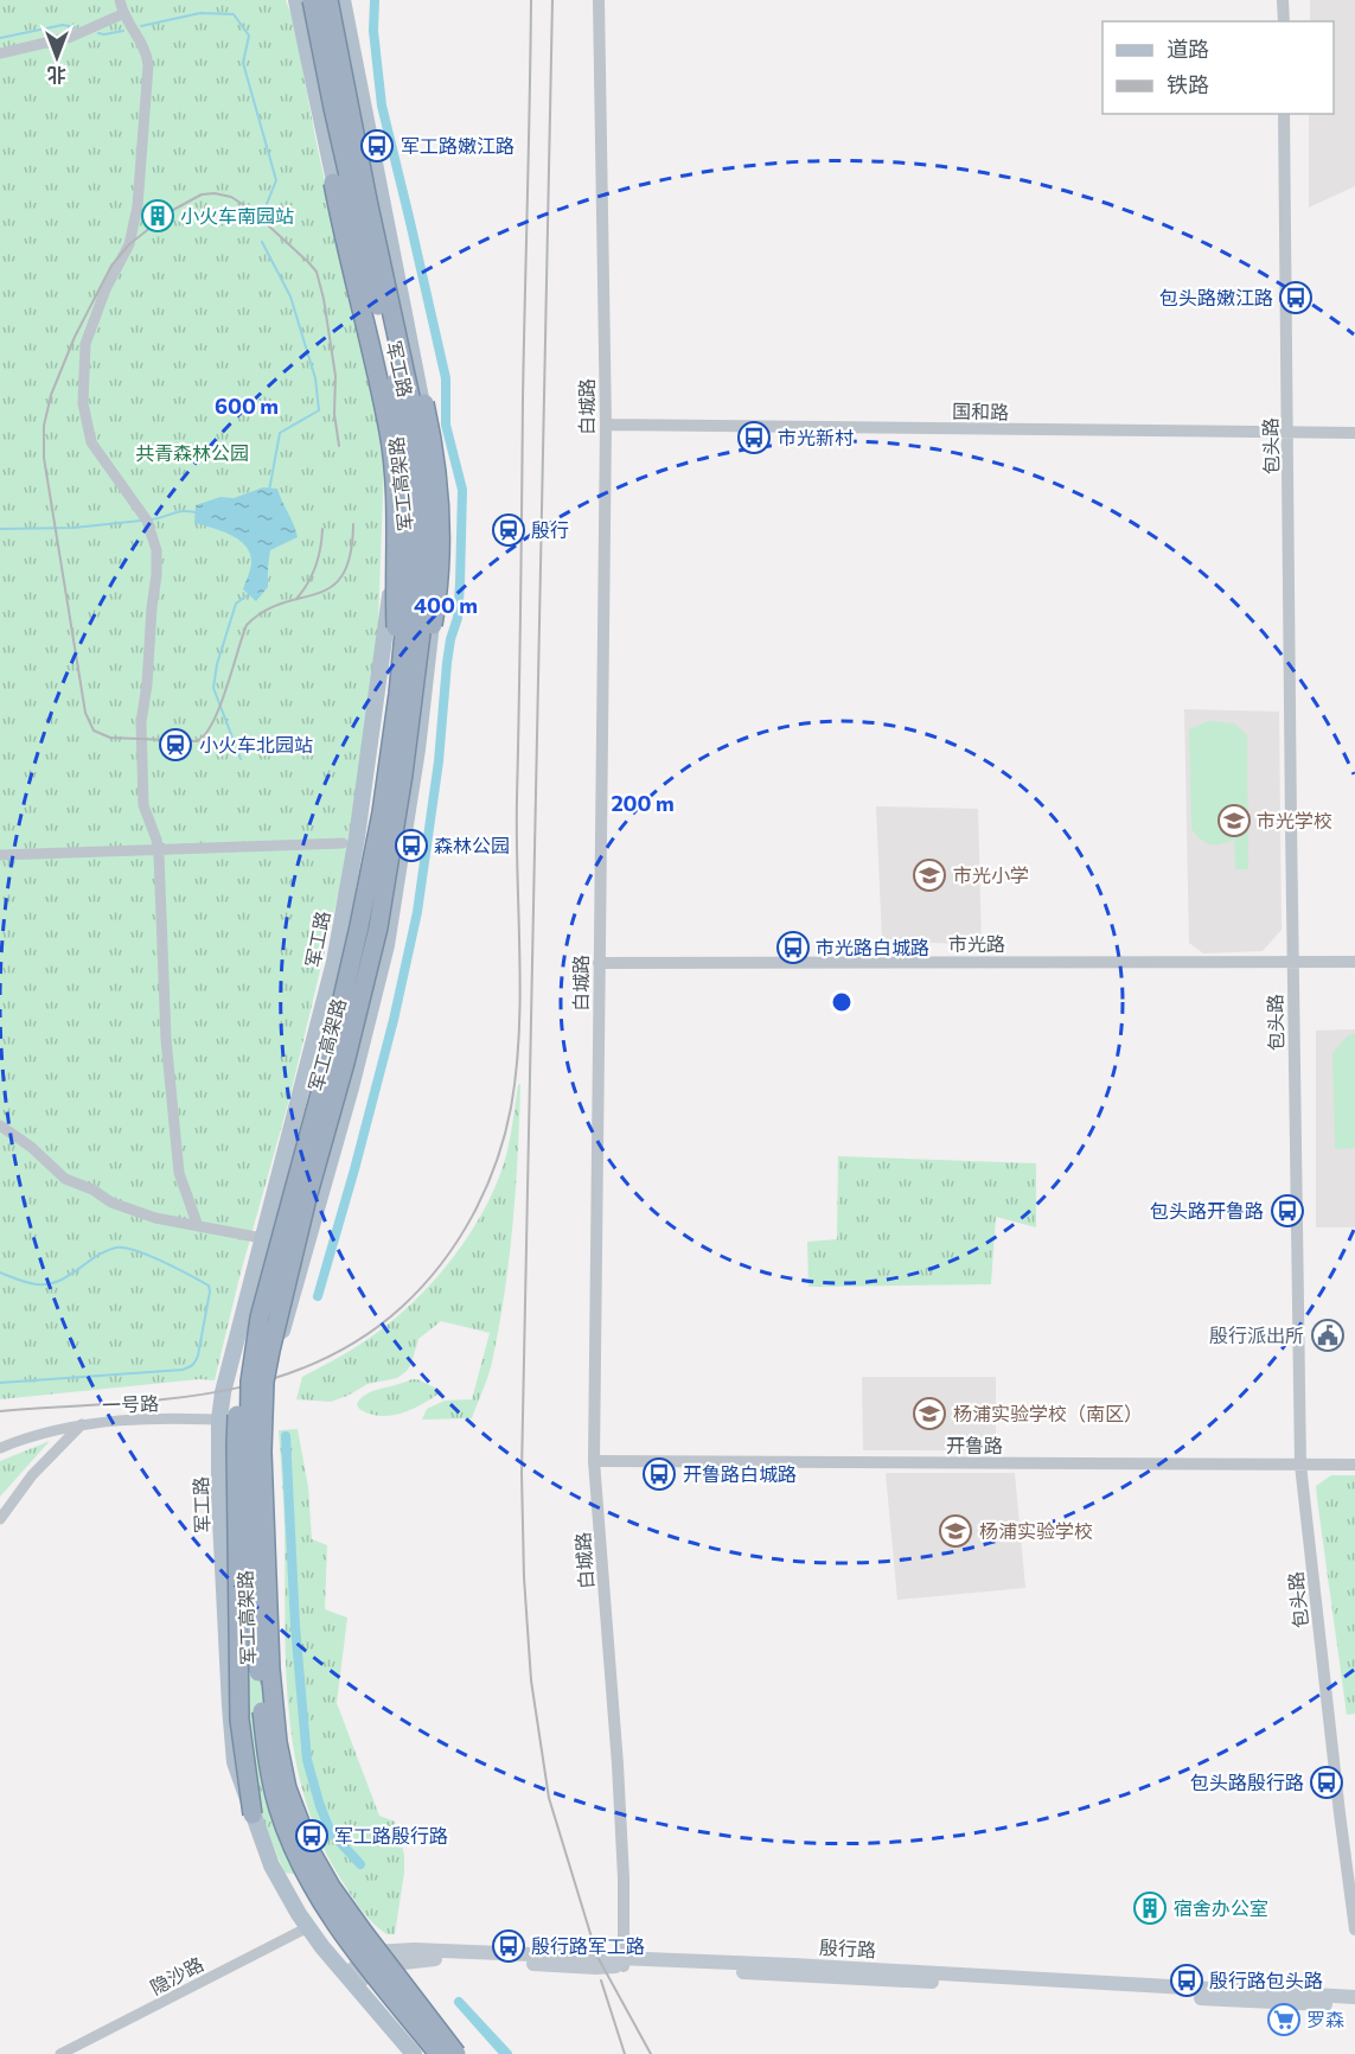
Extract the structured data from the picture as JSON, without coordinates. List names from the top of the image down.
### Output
{
  "streets": {
    "highway": ["军工高架路"],
    "main road": ["军工路", "殷行路"],
    "street": [
      "白城路",
      "国和路",
      "包头路",
      "市光路",
      "一号路",
      "开鲁路",
      "隐沙路"
    ]
  },
  "crossings": [
    ["军工路", "一号路"],
    ["军工路", "殷行路"],
    ["军工路", "隐沙路"],
    ["白城路", "国和路"],
    ["白城路", "市光路"],
    ["白城路", "开鲁路"],
    ["白城路", "殷行路"],
    ["国和路", "包头路"],
    ["包头路", "市光路"],
    ["包头路", "开鲁路"]
  ],
  "parks": ["共青森林公园"],
  "places": {
    "bus stop": [
      "军工路嫩江路",
      "包头路嫩江路",
      "市光新村",
      "森林公园",
      "市光路白城路",
      "包头路开鲁路",
      "开鲁路白城路",
      "包头路殷行路",
      "军工路殷行路",
      "殷行路军工路",
      "殷行路包头路"
    ],
    "building": ["小火车南园站", "宿舍办公室"],
    "station": ["殷行", "小火车北园站"],
    "school or university": [
      "市光学校",
      "市光小学",
      "杨浦实验学校（南区）",
      "杨浦实验学校"
    ],
    "public building": ["殷行派出所"],
    "supermarket": ["罗森"]
  },
  "legend": ["道路", "铁路"],
  "north": "bottom",
  "rings": ["600 m", "400 m", "200 m"]
}
